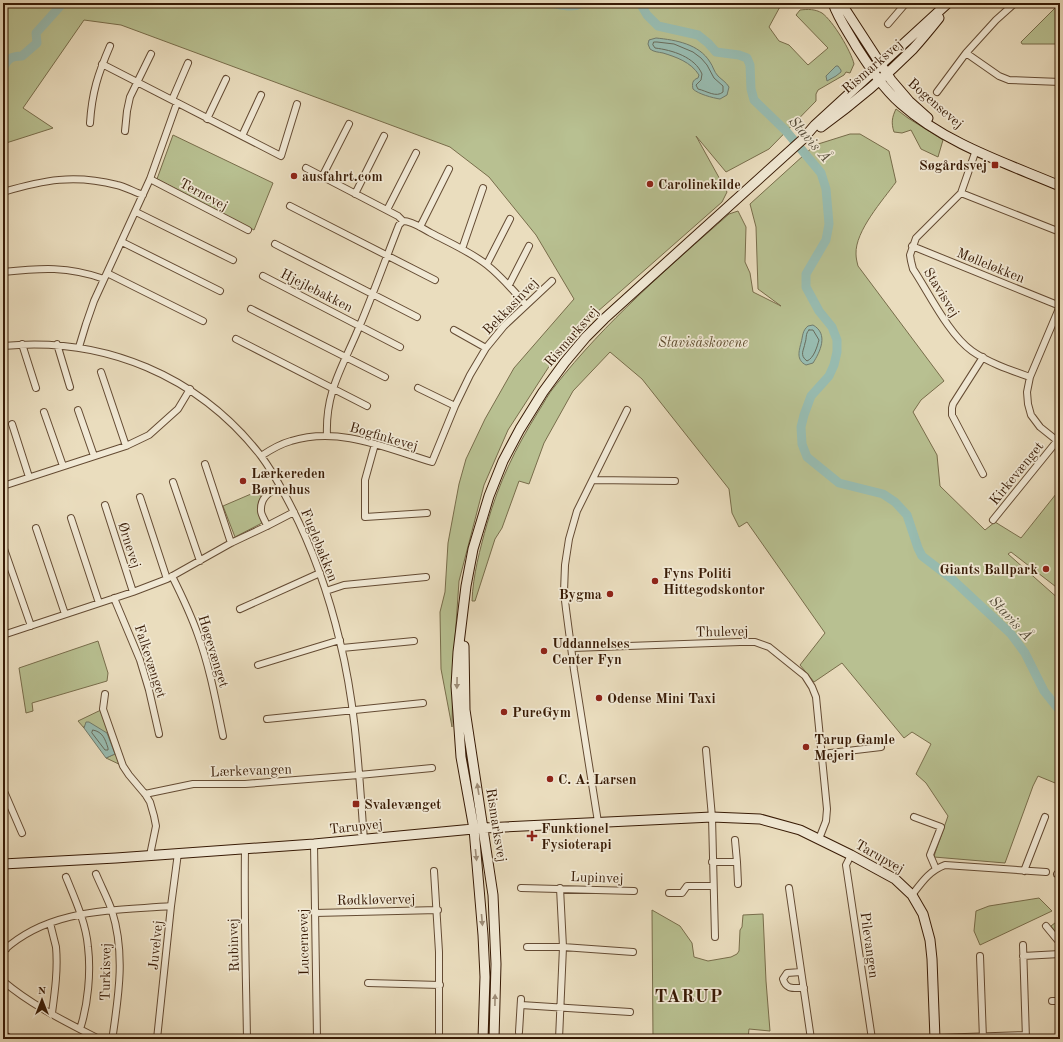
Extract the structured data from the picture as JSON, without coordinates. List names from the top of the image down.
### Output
{
  "streets": {
    "main road": ["Rismarksvej", "Bogensevej", "Tarupvej"],
    "street": [
      "Ternevej",
      "Mølleløkken",
      "Hjejlebakken",
      "Stavisvej",
      "Bekkasinvej",
      "Bogfinkevej",
      "Kirkevænget",
      "Ørnevej",
      "Fuglebakken",
      "Thulevej",
      "Høgevænget",
      "Falkevænget",
      "Lærkevangen",
      "Lupinvej",
      "Rødkløvervej",
      "Lucernevej",
      "Juvelvej",
      "Rubinvej",
      "Pilevangen",
      "Turkisvej"
    ]
  },
  "crossings": [
    ["Rismarksvej", "Bogensevej"],
    ["Rismarksvej", "Tarupvej"],
    ["Mølleløkken", "Stavisvej"],
    ["Hjejlebakken", "Bogfinkevej"],
    ["Bekkasinvej", "Bogfinkevej"],
    ["Bogfinkevej", "Fuglebakken"],
    ["Ørnevej", "Høgevænget"],
    ["Fuglebakken", "Lærkevangen"],
    ["Fuglebakken", "Tarupvej"],
    ["Thulevej", "Tarupvej"],
    ["Tarupvej", "Lucernevej"],
    ["Tarupvej", "Juvelvej"],
    ["Tarupvej", "Rubinvej"],
    ["Tarupvej", "Pilevangen"],
    ["Rødkløvervej", "Lucernevej"]
  ],
  "districts": ["TARUP"],
  "water": ["Stavis Å"],
  "parks": ["Stavisåskovene"],
  "places": {
    "transit": ["Søgårdsvej", "Svalevænget"],
    "other": [
      "ausfahrt.com",
      "Carolinekilde",
      "Lærkereden Børnehus",
      "Giants Ballpark",
      "Fyns Politi Hittegodskontor",
      "Bygma",
      "Uddannelses Center Fyn",
      "Odense Mini Taxi",
      "PureGym",
      "Tarup Gamle Mejeri",
      "C. A. Larsen"
    ],
    "health": ["Funktionel Fysioterapi"]
  },
  "north": "top"
}
